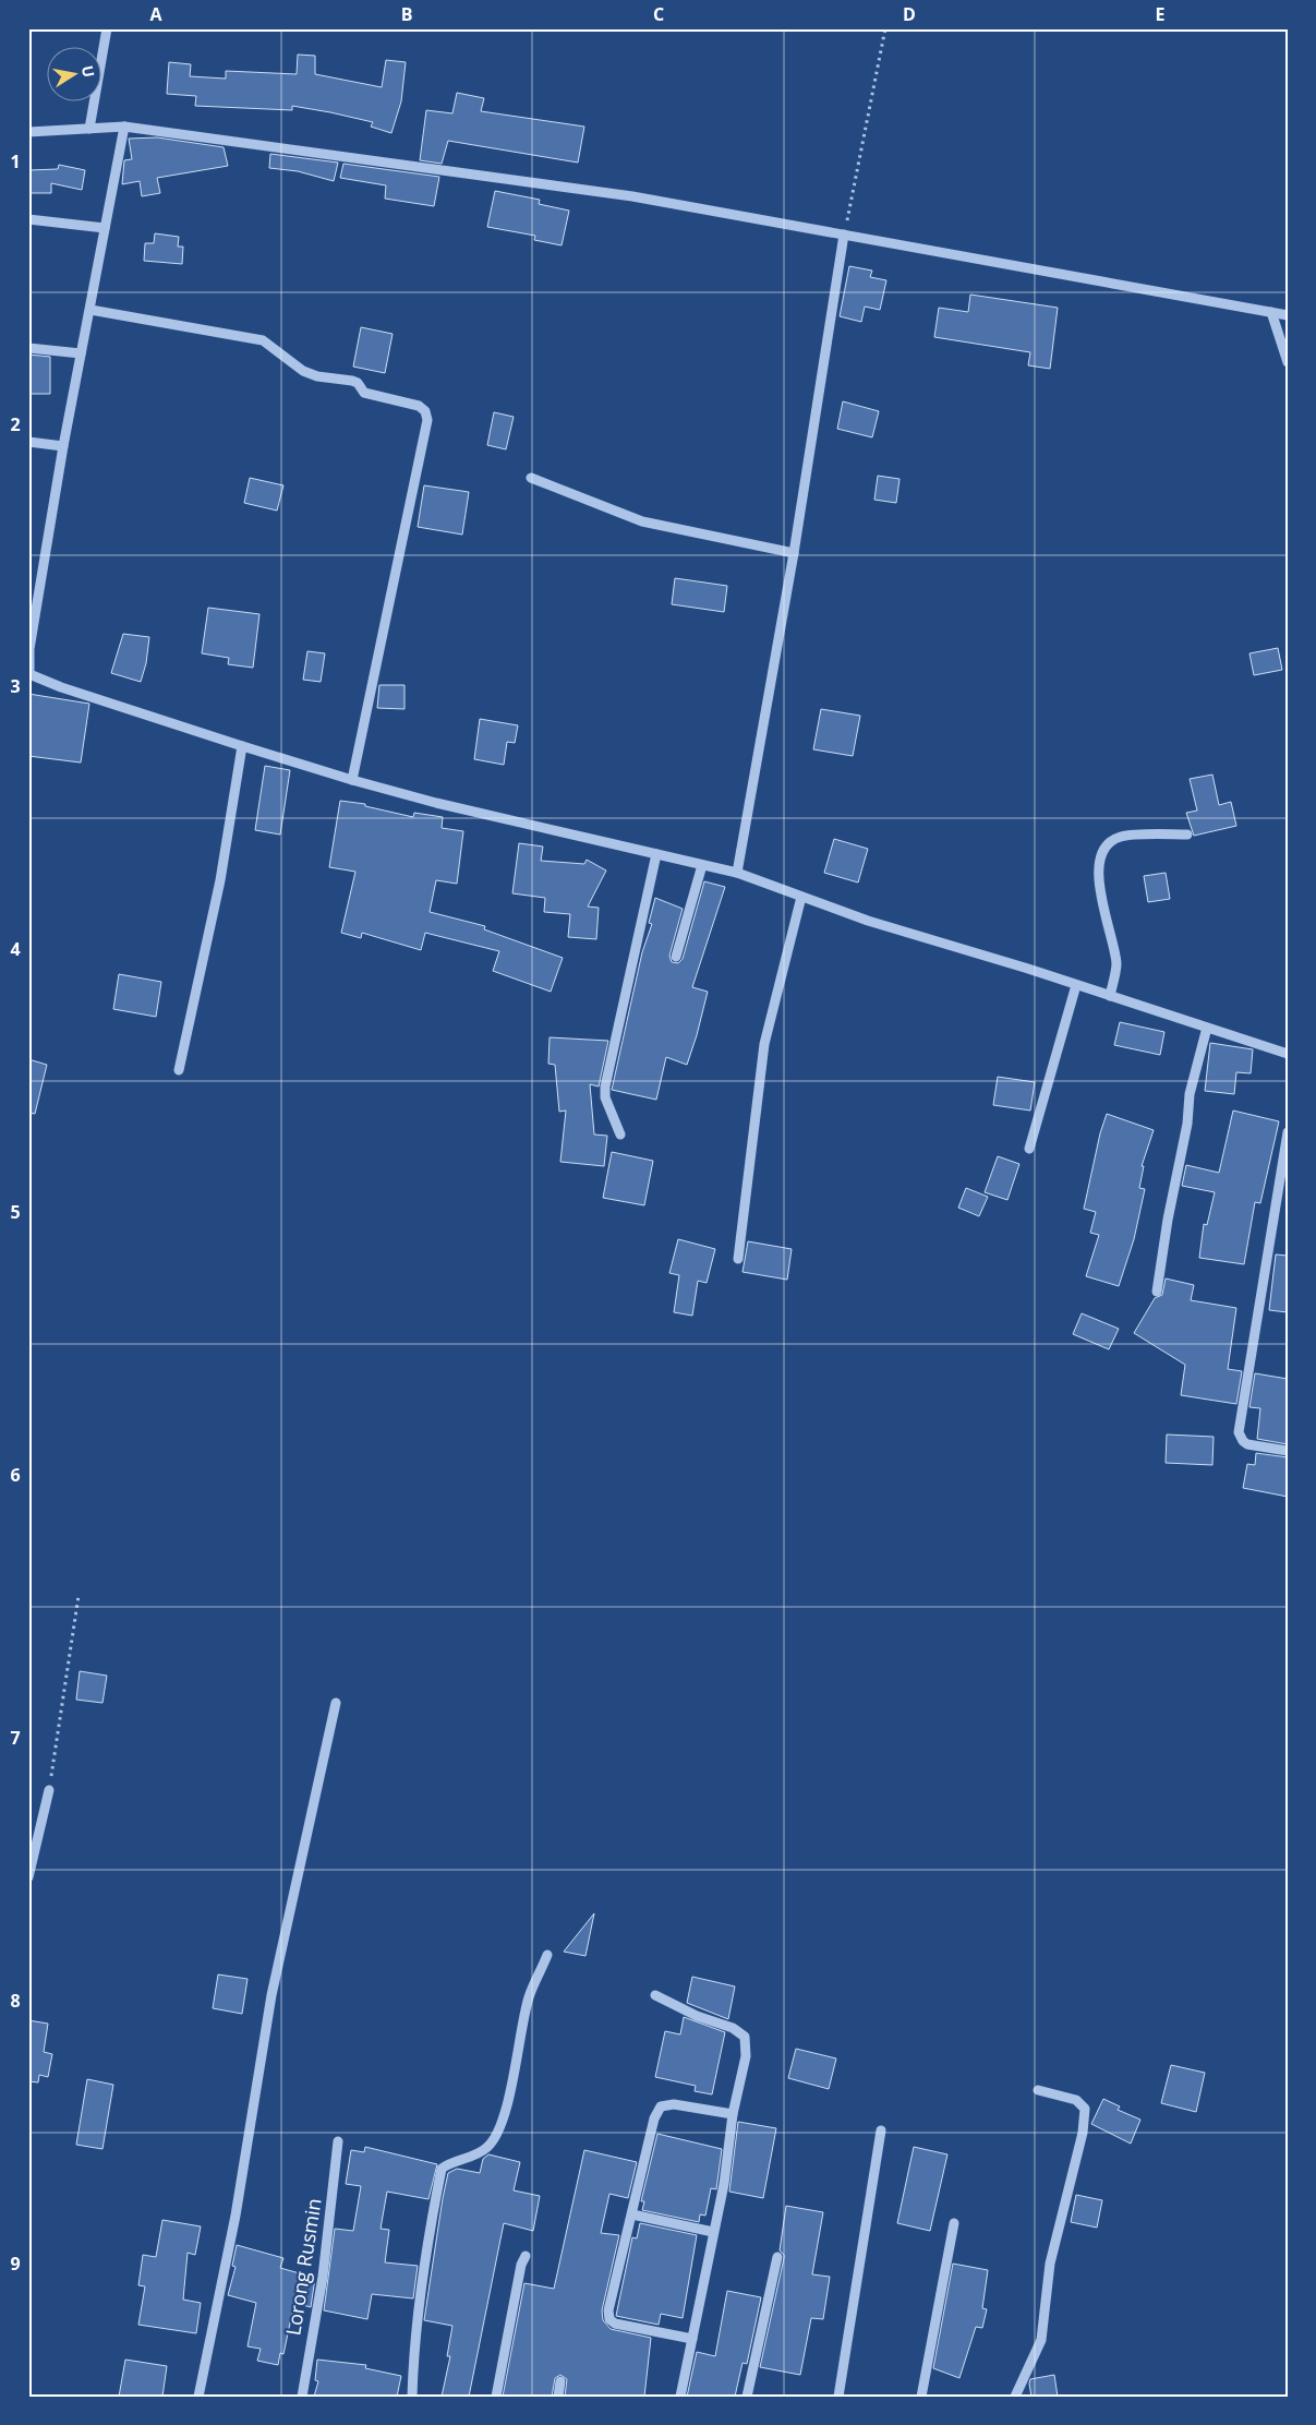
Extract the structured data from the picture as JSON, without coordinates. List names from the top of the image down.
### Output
{
  "streets": {
    "street": ["Lorong Rusmin"]
  },
  "north": "right",
  "grid": {
    "columns": [
      "A",
      "B",
      "C",
      "D",
      "E"
    ],
    "rows": [
      "1",
      "2",
      "3",
      "4",
      "5",
      "6",
      "7",
      "8",
      "9"
    ]
  }
}
